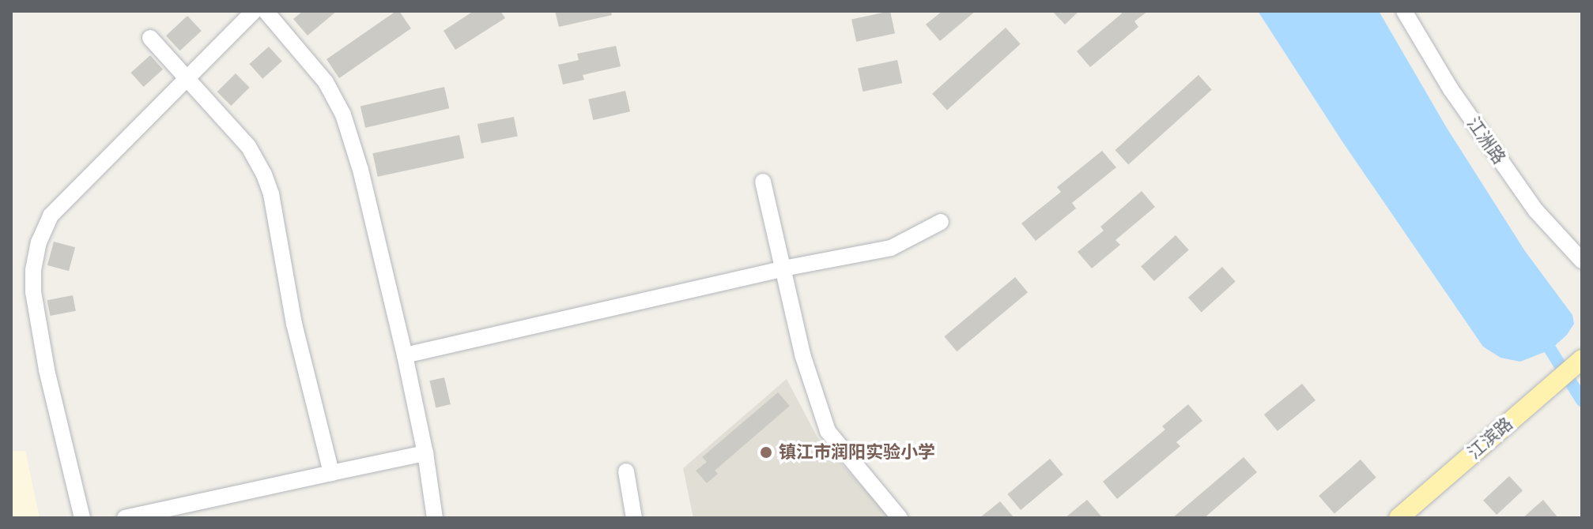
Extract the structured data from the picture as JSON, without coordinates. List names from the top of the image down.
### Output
{
  "streets": {
    "main road": ["江滨路"],
    "street": ["江洲路"]
  },
  "places": ["镇江市润阳实验小学"]
}
